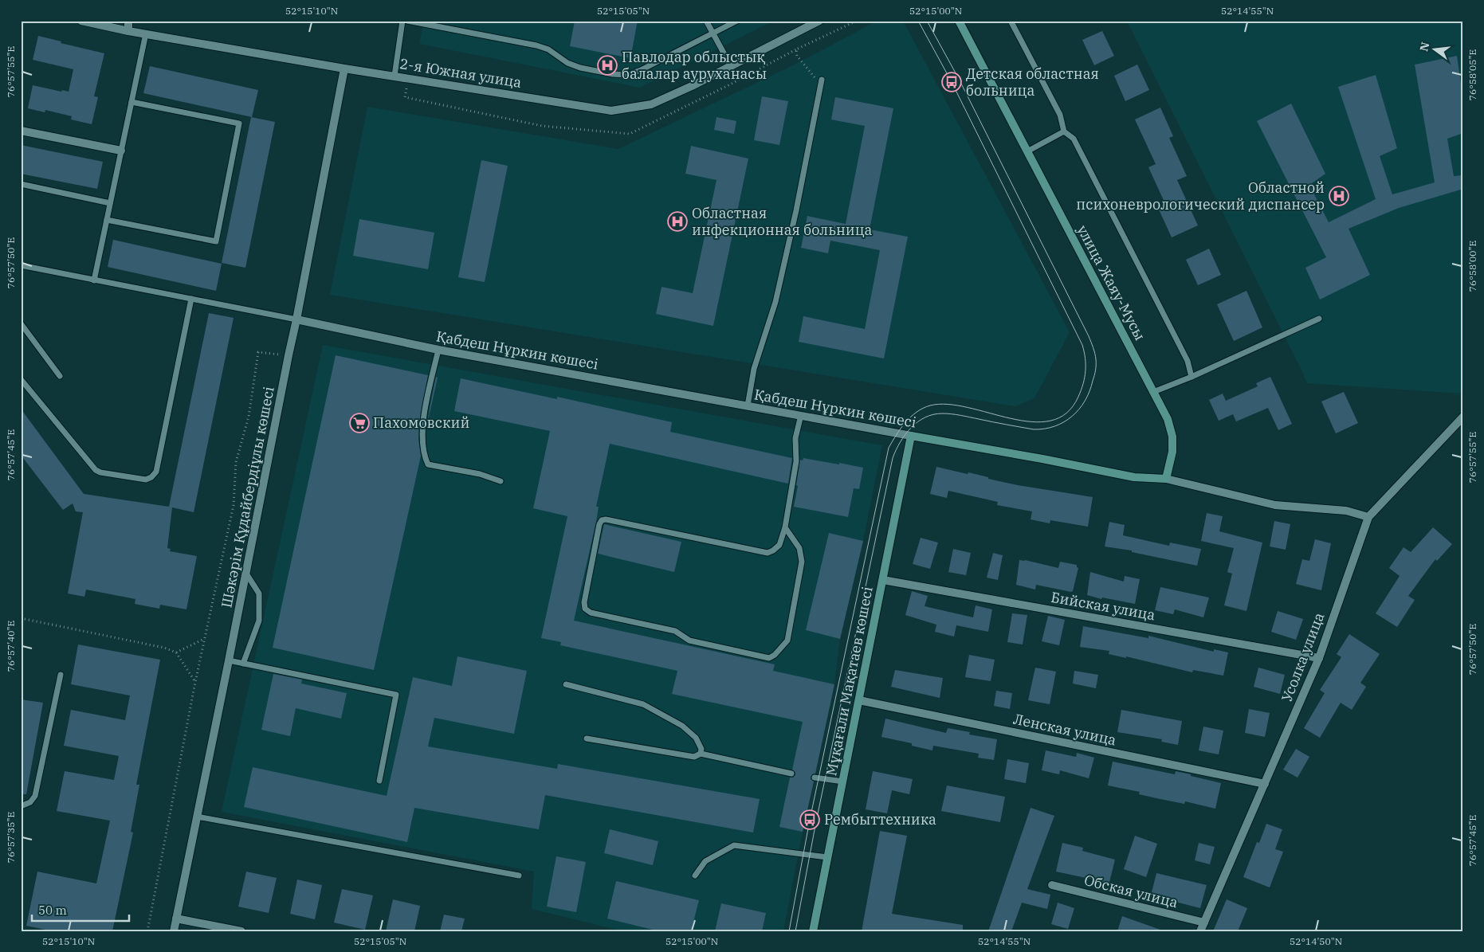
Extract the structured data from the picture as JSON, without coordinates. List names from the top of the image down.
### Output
{
  "streets": {
    "main road": ["улица Жаяу-Мусы", "Қабдеш Нұркин көшесі", "Мұқағали Мақатаев көшесі"],
    "street": [
      "2-я Южная улица",
      "Шәкәрім Құдайбердіұлы көшесі",
      "Бийская улица",
      "Усолка улица",
      "Ленская улица",
      "Обская улица"
    ]
  },
  "crossings": [
    ["2-я Южная улица", "Шәкәрім Құдайбердіұлы көшесі"],
    ["улица Жаяу-Мусы", "Қабдеш Нұркин көшесі"],
    ["Қабдеш Нұркин көшесі", "Шәкәрім Құдайбердіұлы көшесі"],
    ["Қабдеш Нұркин көшесі", "Усолка улица"],
    ["Қабдеш Нұркин көшесі", "Мұқағали Мақатаев көшесі"],
    ["Бийская улица", "Усолка улица"],
    ["Бийская улица", "Мұқағали Мақатаев көшесі"],
    ["Усолка улица", "Ленская улица"],
    ["Усолка улица", "Обская улица"],
    ["Мұқағали Мақатаев көшесі", "Ленская улица"]
  ],
  "places": {
    "hospital": ["Павлодар облыстық балалар ауруханасы", "Областной психоневрологический диспансер", "Областная инфекционная больница"],
    "bus stop": ["Детская областная больница", "Рембыттехника"],
    "supermarket": ["Пахомовский"]
  },
  "scale_bar": "50 m",
  "north": "left",
  "coordinates": [
    "52°15'10\"N",
    "52°15'05\"N",
    "52°15'00\"N",
    "52°14'55\"N",
    "76°57'55\"E",
    "76°58'05\"E",
    "76°57'50\"E",
    "76°58'00\"E",
    "76°57'45\"E",
    "76°57'40\"E",
    "76°57'35\"E",
    "52°14'50\"N"
  ]
}
